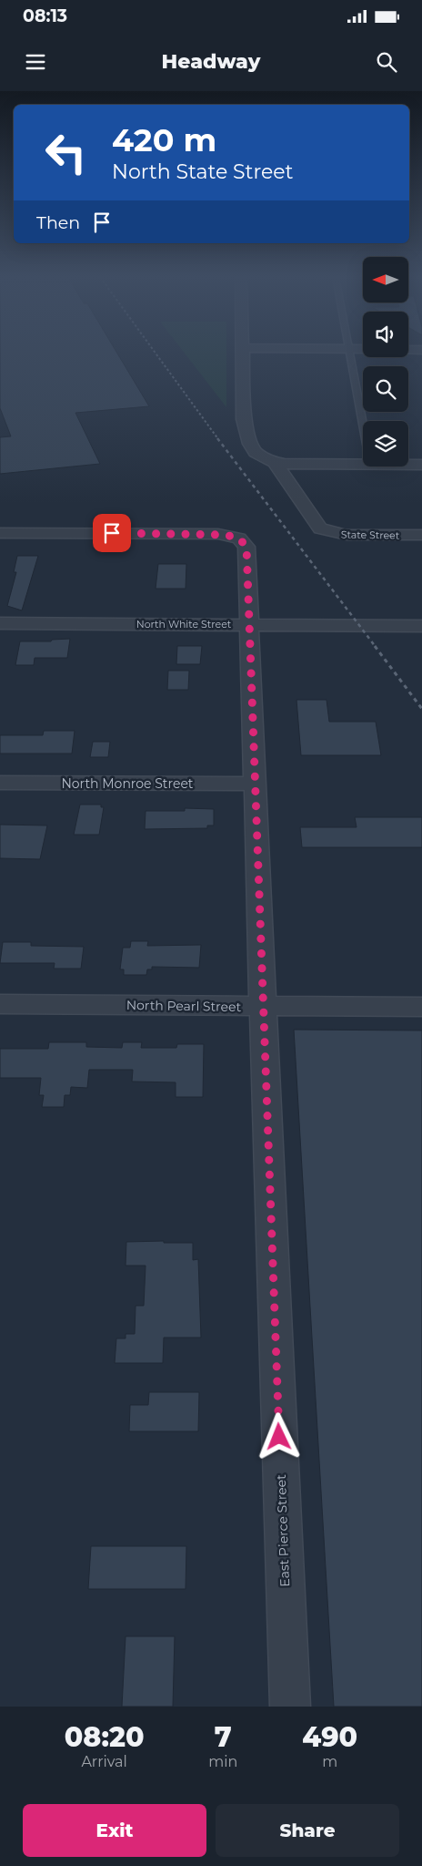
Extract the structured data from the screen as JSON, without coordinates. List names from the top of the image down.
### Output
{
  "streets": {
    "street": [
      "State Street",
      "North White Street",
      "North Monroe Street",
      "North Pearl Street",
      "East Pierce Street"
    ]
  },
  "crossings": [
    ["North White Street", "East Pierce Street"],
    ["North Monroe Street", "East Pierce Street"],
    ["North Pearl Street", "East Pierce Street"]
  ],
  "north": "left",
  "page": {
    "status": "08:13",
    "header": "Headway",
    "turn": ["420 m", "North State Street"],
    "then": "Then",
    "eta": [
      "08:20",
      "Arrival",
      "7",
      "min",
      "490",
      "m"
    ],
    "buttons": ["Exit", "Share"]
  }
}
